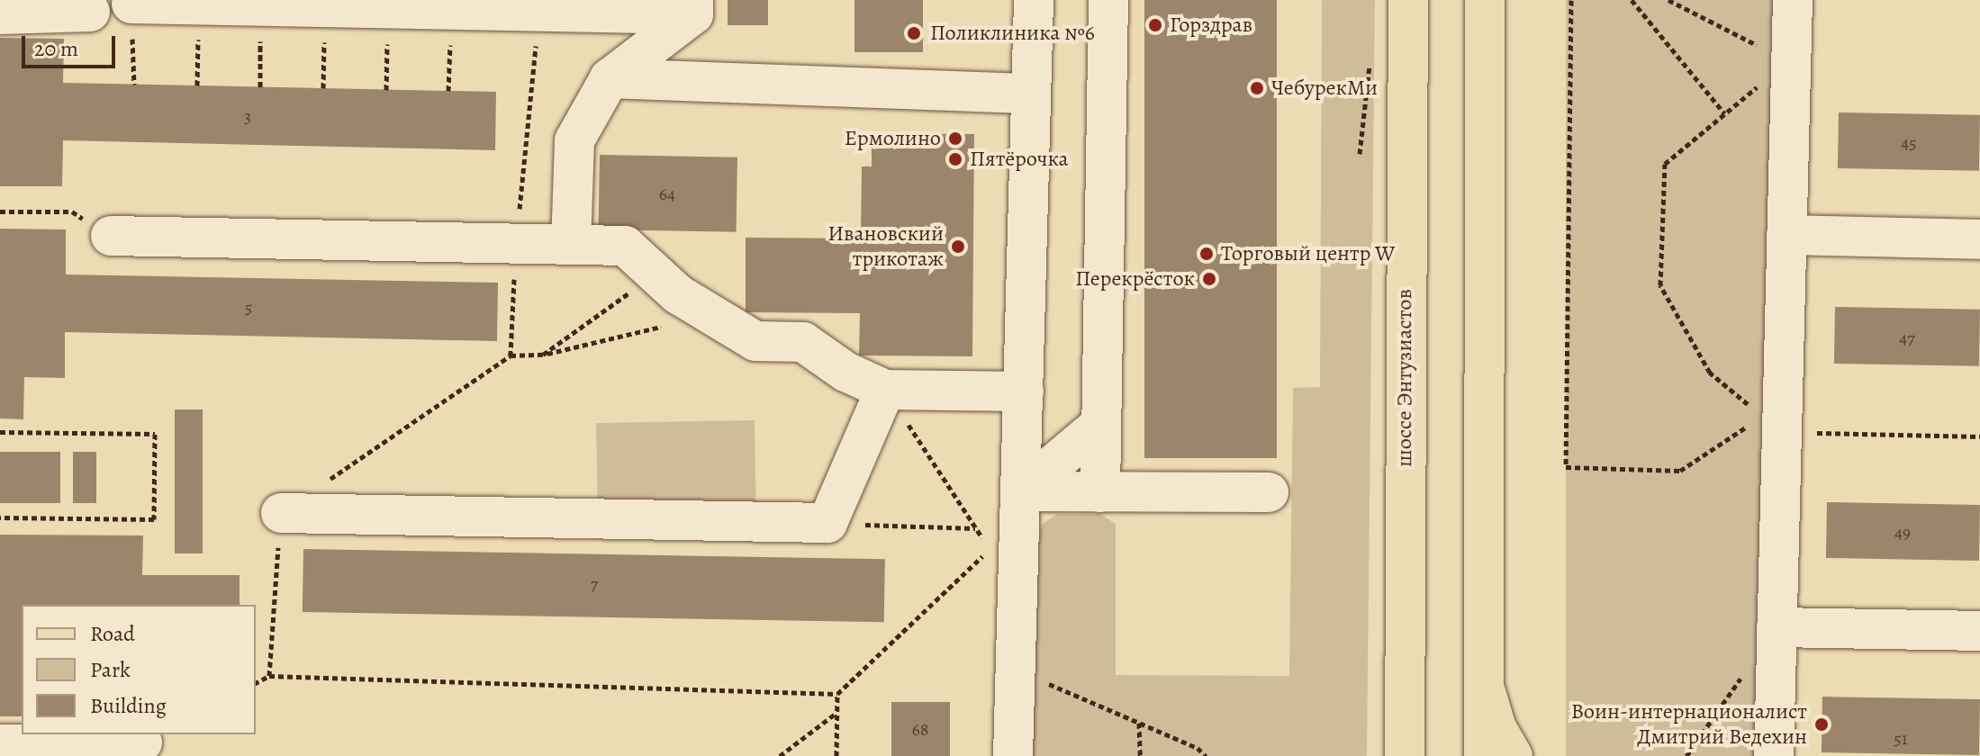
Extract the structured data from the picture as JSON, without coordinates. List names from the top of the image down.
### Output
{
  "streets": {
    "main road": ["шоссе Энтузиастов"]
  },
  "places": [
    "Горздрав",
    "Поликлиника №6",
    "ЧебурекМи",
    "Ермолино",
    "Пятёрочка",
    "Ивановский трикотаж",
    "Торговый центр W",
    "Перекрёсток",
    "Воин-интернационалист Дмитрий Ведехин"
  ],
  "house_numbers": [
    "3",
    "45",
    "64",
    "5",
    "47",
    "49",
    "7",
    "68",
    "51"
  ],
  "legend": ["Road", "Park", "Building"],
  "scale_bar": "20 m"
}
